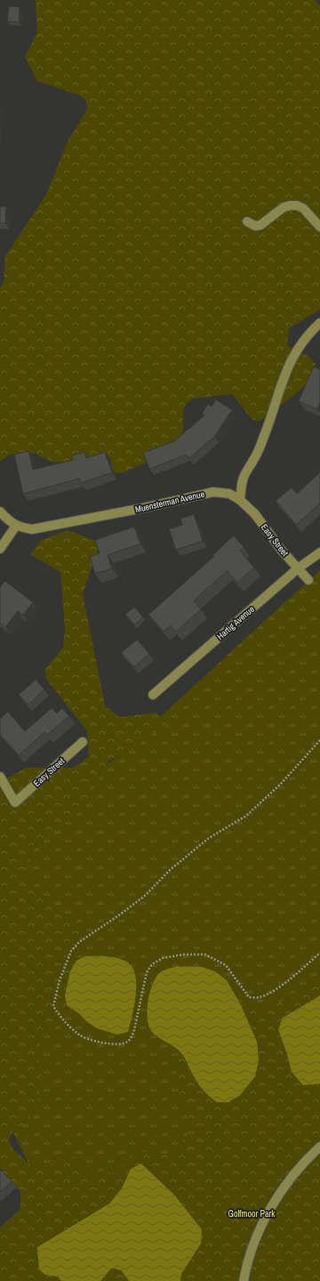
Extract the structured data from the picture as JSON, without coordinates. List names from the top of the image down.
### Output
{
  "streets": {
    "street": ["Muensterman Avenue", "Easy Street", "Hartig Avenue"]
  },
  "crossings": [
    ["Muensterman Avenue", "Easy Street"],
    ["Easy Street", "Hartig Avenue"]
  ],
  "parks": ["Golfmoor Park"]
}
